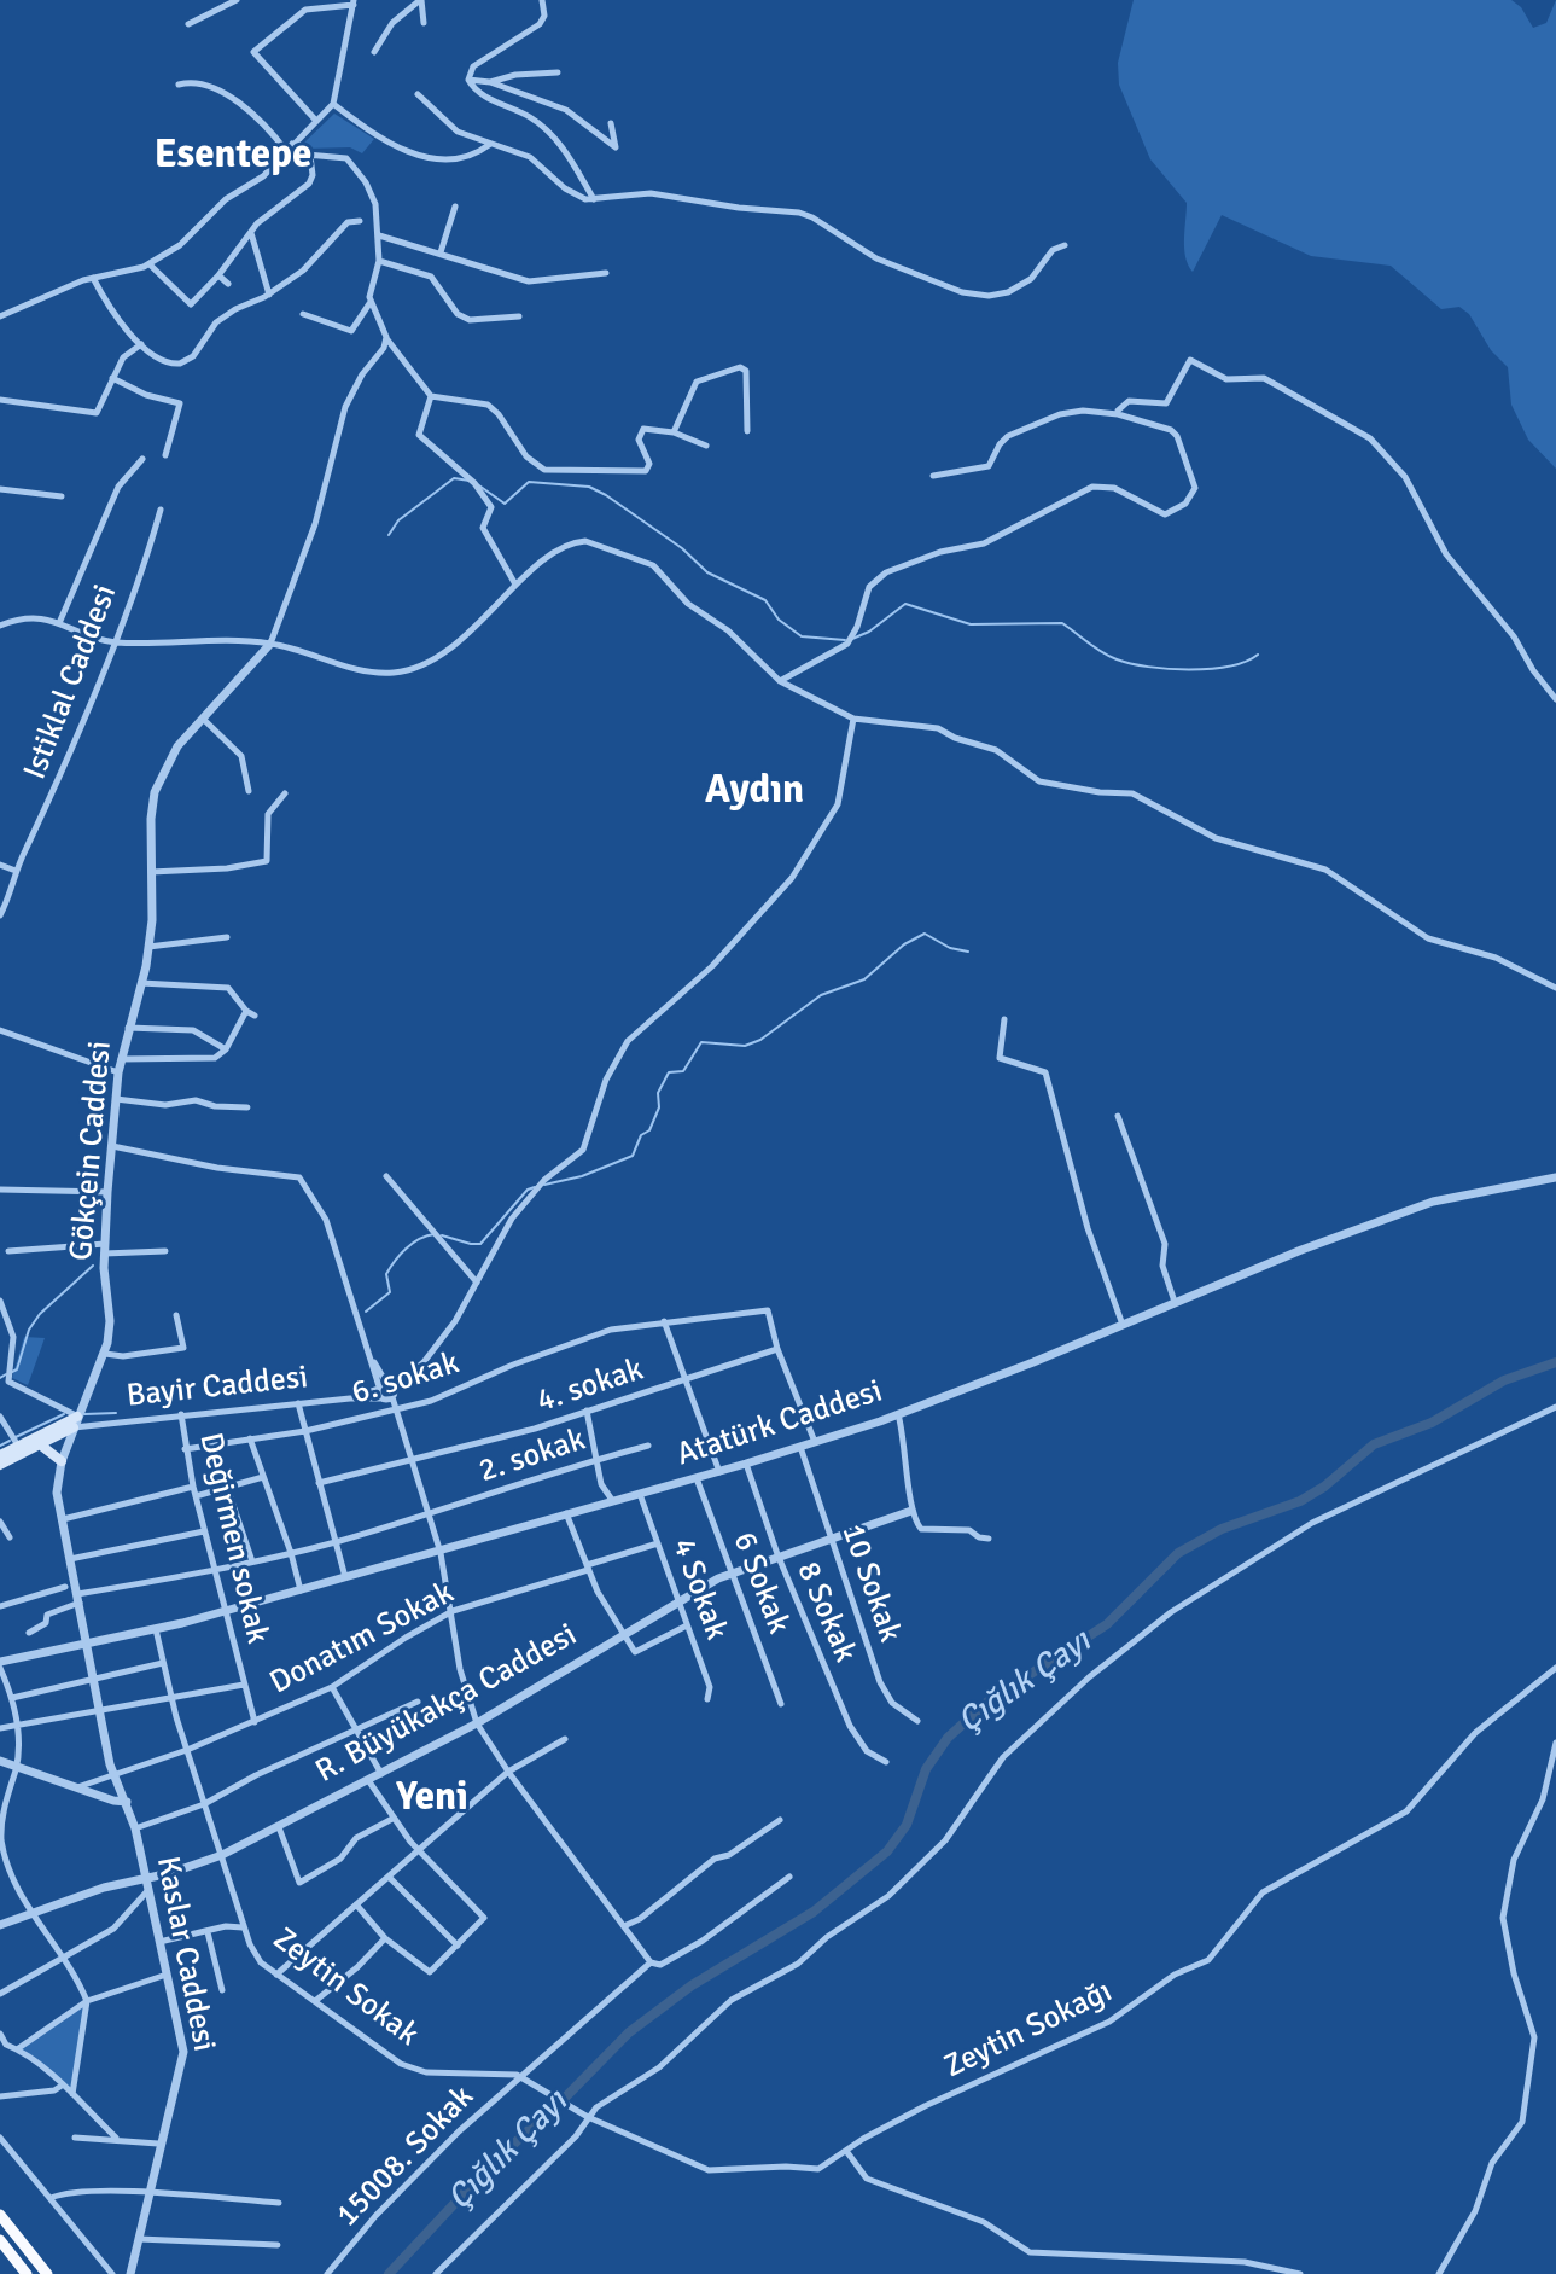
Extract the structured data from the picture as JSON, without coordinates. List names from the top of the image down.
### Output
{
  "streets": {
    "street": [
      "Istiklal Caddesi",
      "Gökçein Caddesi",
      "6. sokak",
      "4. sokak",
      "Bayir Caddesi",
      "Atatürk Caddesi",
      "2. sokak",
      "Değirmen sokak",
      "6 Sokak",
      "10 Sokak",
      "4 Sokak",
      "8 Sokak",
      "Donatım Sokak",
      "R. Büyükakça Caddesi",
      "Kaslar Caddesi",
      "Zeytin Sokak",
      "Zeytin Sokağı",
      "15008. Sokak"
    ]
  },
  "crossings": [
    ["Gökçein Caddesi", "Bayir Caddesi"],
    ["Gökçein Caddesi", "Atatürk Caddesi"],
    ["Gökçein Caddesi", "2. sokak"],
    ["Gökçein Caddesi", "Kaslar Caddesi"],
    ["6. sokak", "4. sokak"],
    ["6. sokak", "Değirmen sokak"],
    ["Bayir Caddesi", "Değirmen sokak"],
    ["Atatürk Caddesi", "Değirmen sokak"],
    ["Atatürk Caddesi", "6 Sokak"],
    ["Atatürk Caddesi", "10 Sokak"],
    ["Atatürk Caddesi", "4 Sokak"],
    ["Atatürk Caddesi", "8 Sokak"],
    ["Atatürk Caddesi", "Kaslar Caddesi"],
    ["Atatürk Caddesi", "Zeytin Sokak"],
    ["2. sokak", "Değirmen sokak"],
    ["Değirmen sokak", "Donatım Sokak"],
    ["6 Sokak", "R. Büyükakça Caddesi"],
    ["10 Sokak", "R. Büyükakça Caddesi"],
    ["4 Sokak", "Donatım Sokak"],
    ["4 Sokak", "R. Büyükakça Caddesi"],
    ["8 Sokak", "R. Büyükakça Caddesi"],
    ["Donatım Sokak", "Kaslar Caddesi"],
    ["Donatım Sokak", "Zeytin Sokak"],
    ["R. Büyükakça Caddesi", "Kaslar Caddesi"],
    ["R. Büyükakça Caddesi", "Zeytin Sokak"],
    ["Zeytin Sokak", "Zeytin Sokağı"],
    ["Zeytin Sokak", "15008. Sokak"]
  ],
  "districts": ["Esentepe", "Aydın", "Yeni"],
  "water": ["Çığlık Çayı"]
}
